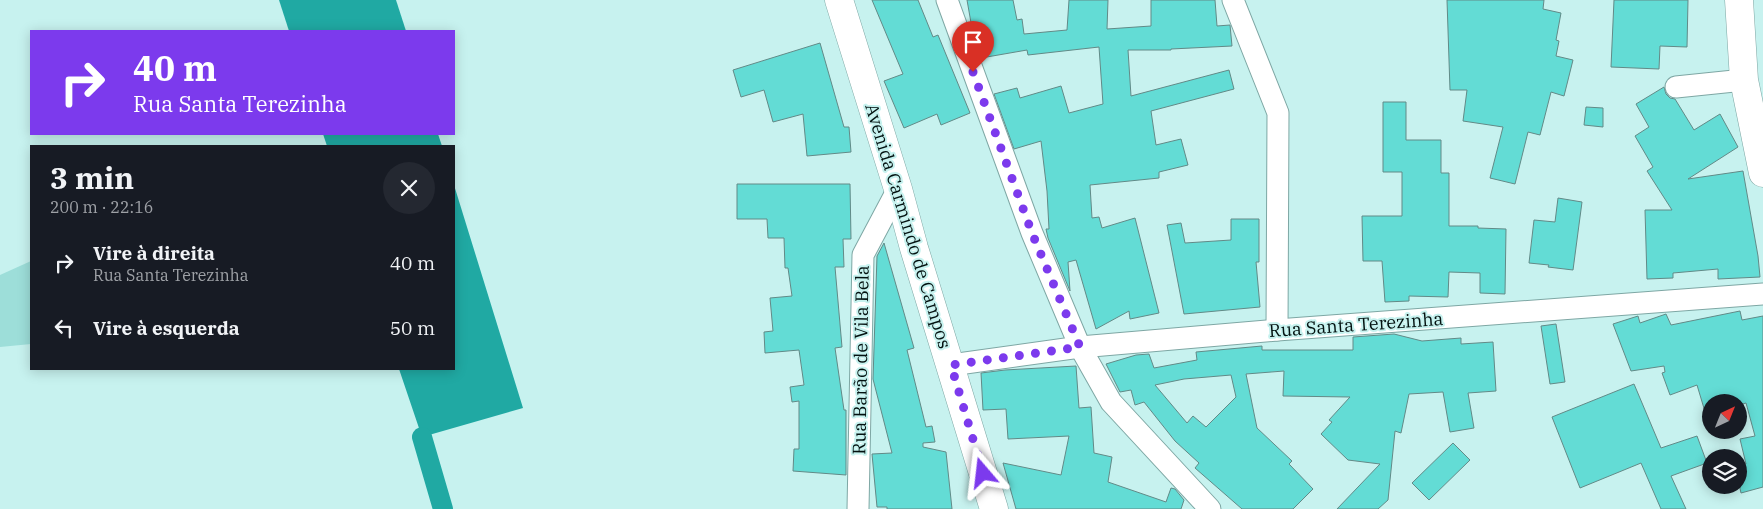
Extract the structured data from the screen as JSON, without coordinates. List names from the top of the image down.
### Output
{
  "streets": {
    "main road": ["Avenida Carmindo de Campos"],
    "street": ["Rua Santa Terezinha", "Rua Barão de Vila Bela"]
  },
  "crossings": [
    ["Avenida Carmindo de Campos", "Rua Santa Terezinha"],
    ["Avenida Carmindo de Campos", "Rua Barão de Vila Bela"]
  ],
  "north": "top right",
  "page": {
    "turn": ["40 m", "Rua Santa Terezinha"],
    "heading": ["3 min", "200 m · 22:16"],
    "list": [
      {
        "name": "Vire à direita",
        "note": "Rua Santa Terezinha",
        "value": "40 m"
      },
      {
        "name": "Vire à esquerda",
        "value": "50 m"
      }
    ]
  }
}
